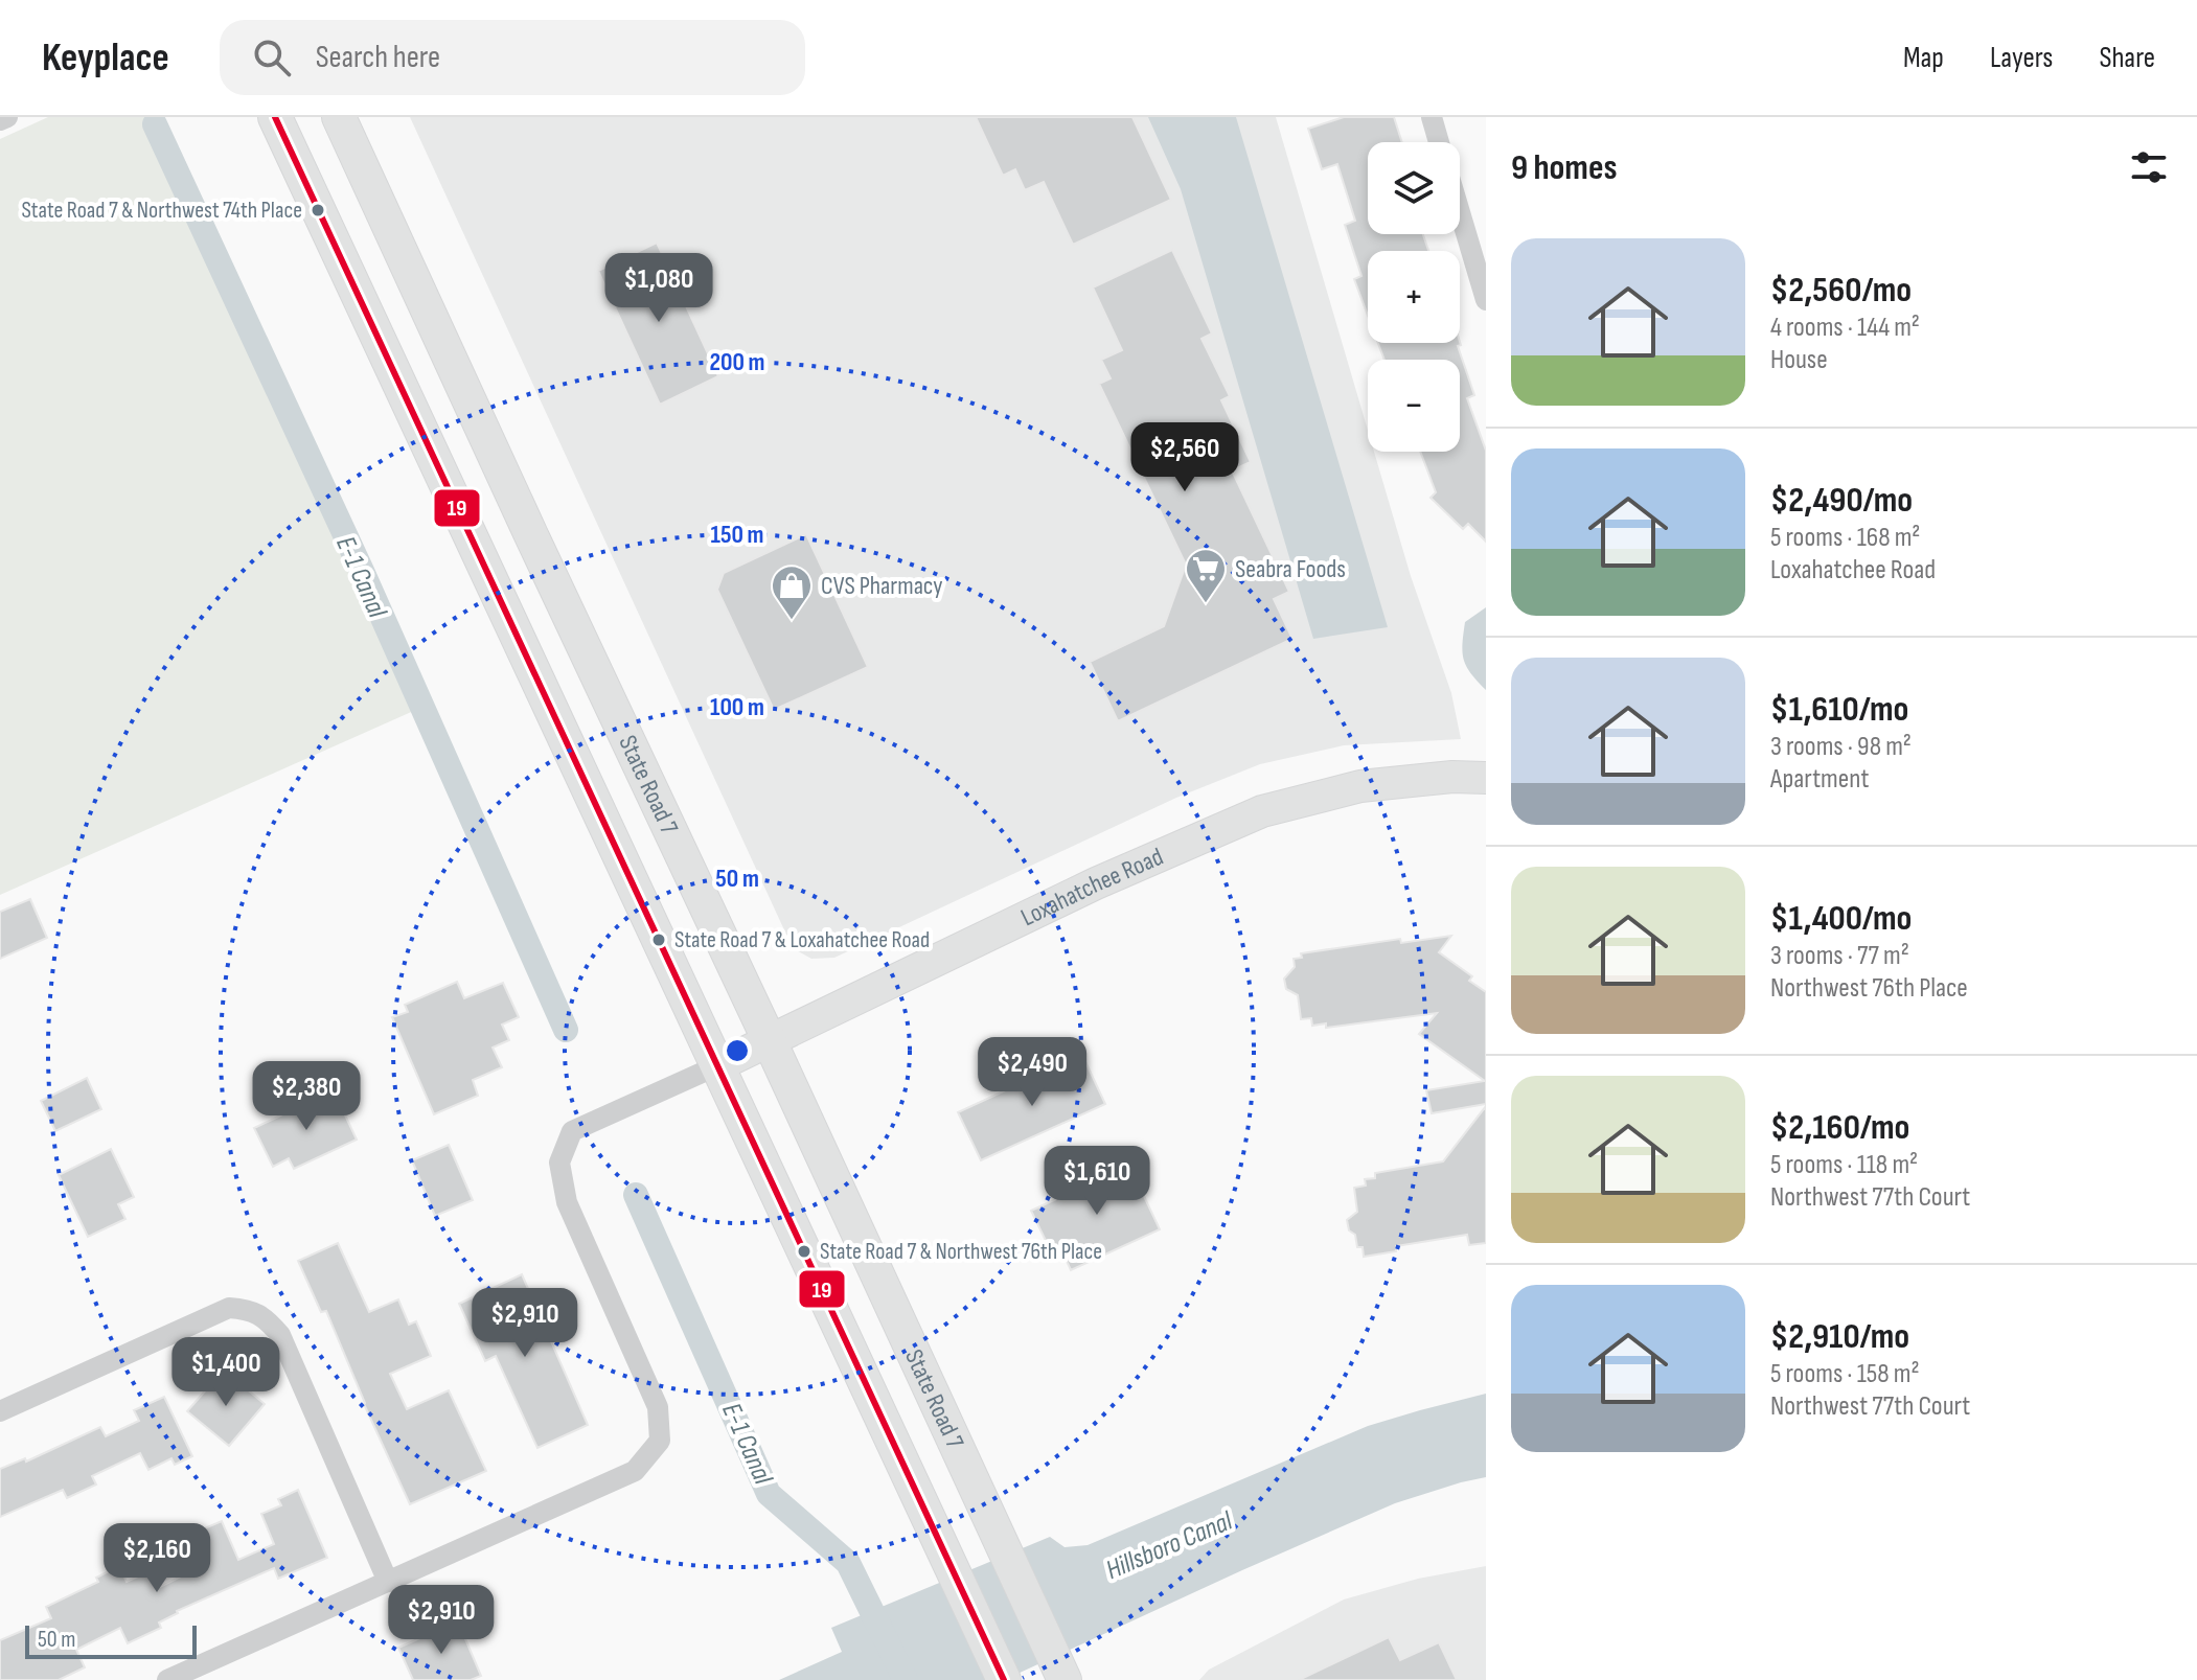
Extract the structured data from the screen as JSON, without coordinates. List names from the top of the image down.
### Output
{
  "streets": {
    "main road": ["State Road 7", "Loxahatchee Road"]
  },
  "crossings": [
    ["State Road 7", "Loxahatchee Road"]
  ],
  "water": ["E-1 Canal", "Hillsboro Canal"],
  "places": {
    "other": ["State Road 7 & Northwest 74th Place", "State Road 7 & Loxahatchee Road", "State Road 7 & Northwest 76th Place"],
    "supermarket": ["Seabra Foods"],
    "shop": ["CVS Pharmacy"]
  },
  "lines": ["transit line 19"],
  "scale_bar": "50 m",
  "page": {
    "header": "Keyplace",
    "search": "Search here",
    "nav": ["Map", "Layers", "Share"],
    "heading": "9 homes",
    "map_buttons": ["+", "−"],
    "list": [
      {
        "name": "$2,560/mo",
        "note": "4 rooms · 144 m² · House"
      },
      {
        "name": "$2,490/mo",
        "note": "5 rooms · 168 m² · Loxahatchee Road"
      },
      {
        "name": "$1,610/mo",
        "note": "3 rooms · 98 m² · Apartment"
      },
      {
        "name": "$1,400/mo",
        "note": "3 rooms · 77 m² · Northwest 76th Place"
      },
      {
        "name": "$2,160/mo",
        "note": "5 rooms · 118 m² · Northwest 77th Court"
      },
      {
        "name": "$2,910/mo",
        "note": "5 rooms · 158 m² · Northwest 77th Court"
      }
    ],
    "price": [
      "$1,080",
      "$2,560",
      "$2,490",
      "$2,380",
      "$1,610",
      "$2,910",
      "$1,400",
      "$2,160",
      "$2,910"
    ],
    "scale": "50 m"
  },
  "rings": [
    "200 m",
    "150 m",
    "100 m",
    "50 m"
  ]
}
